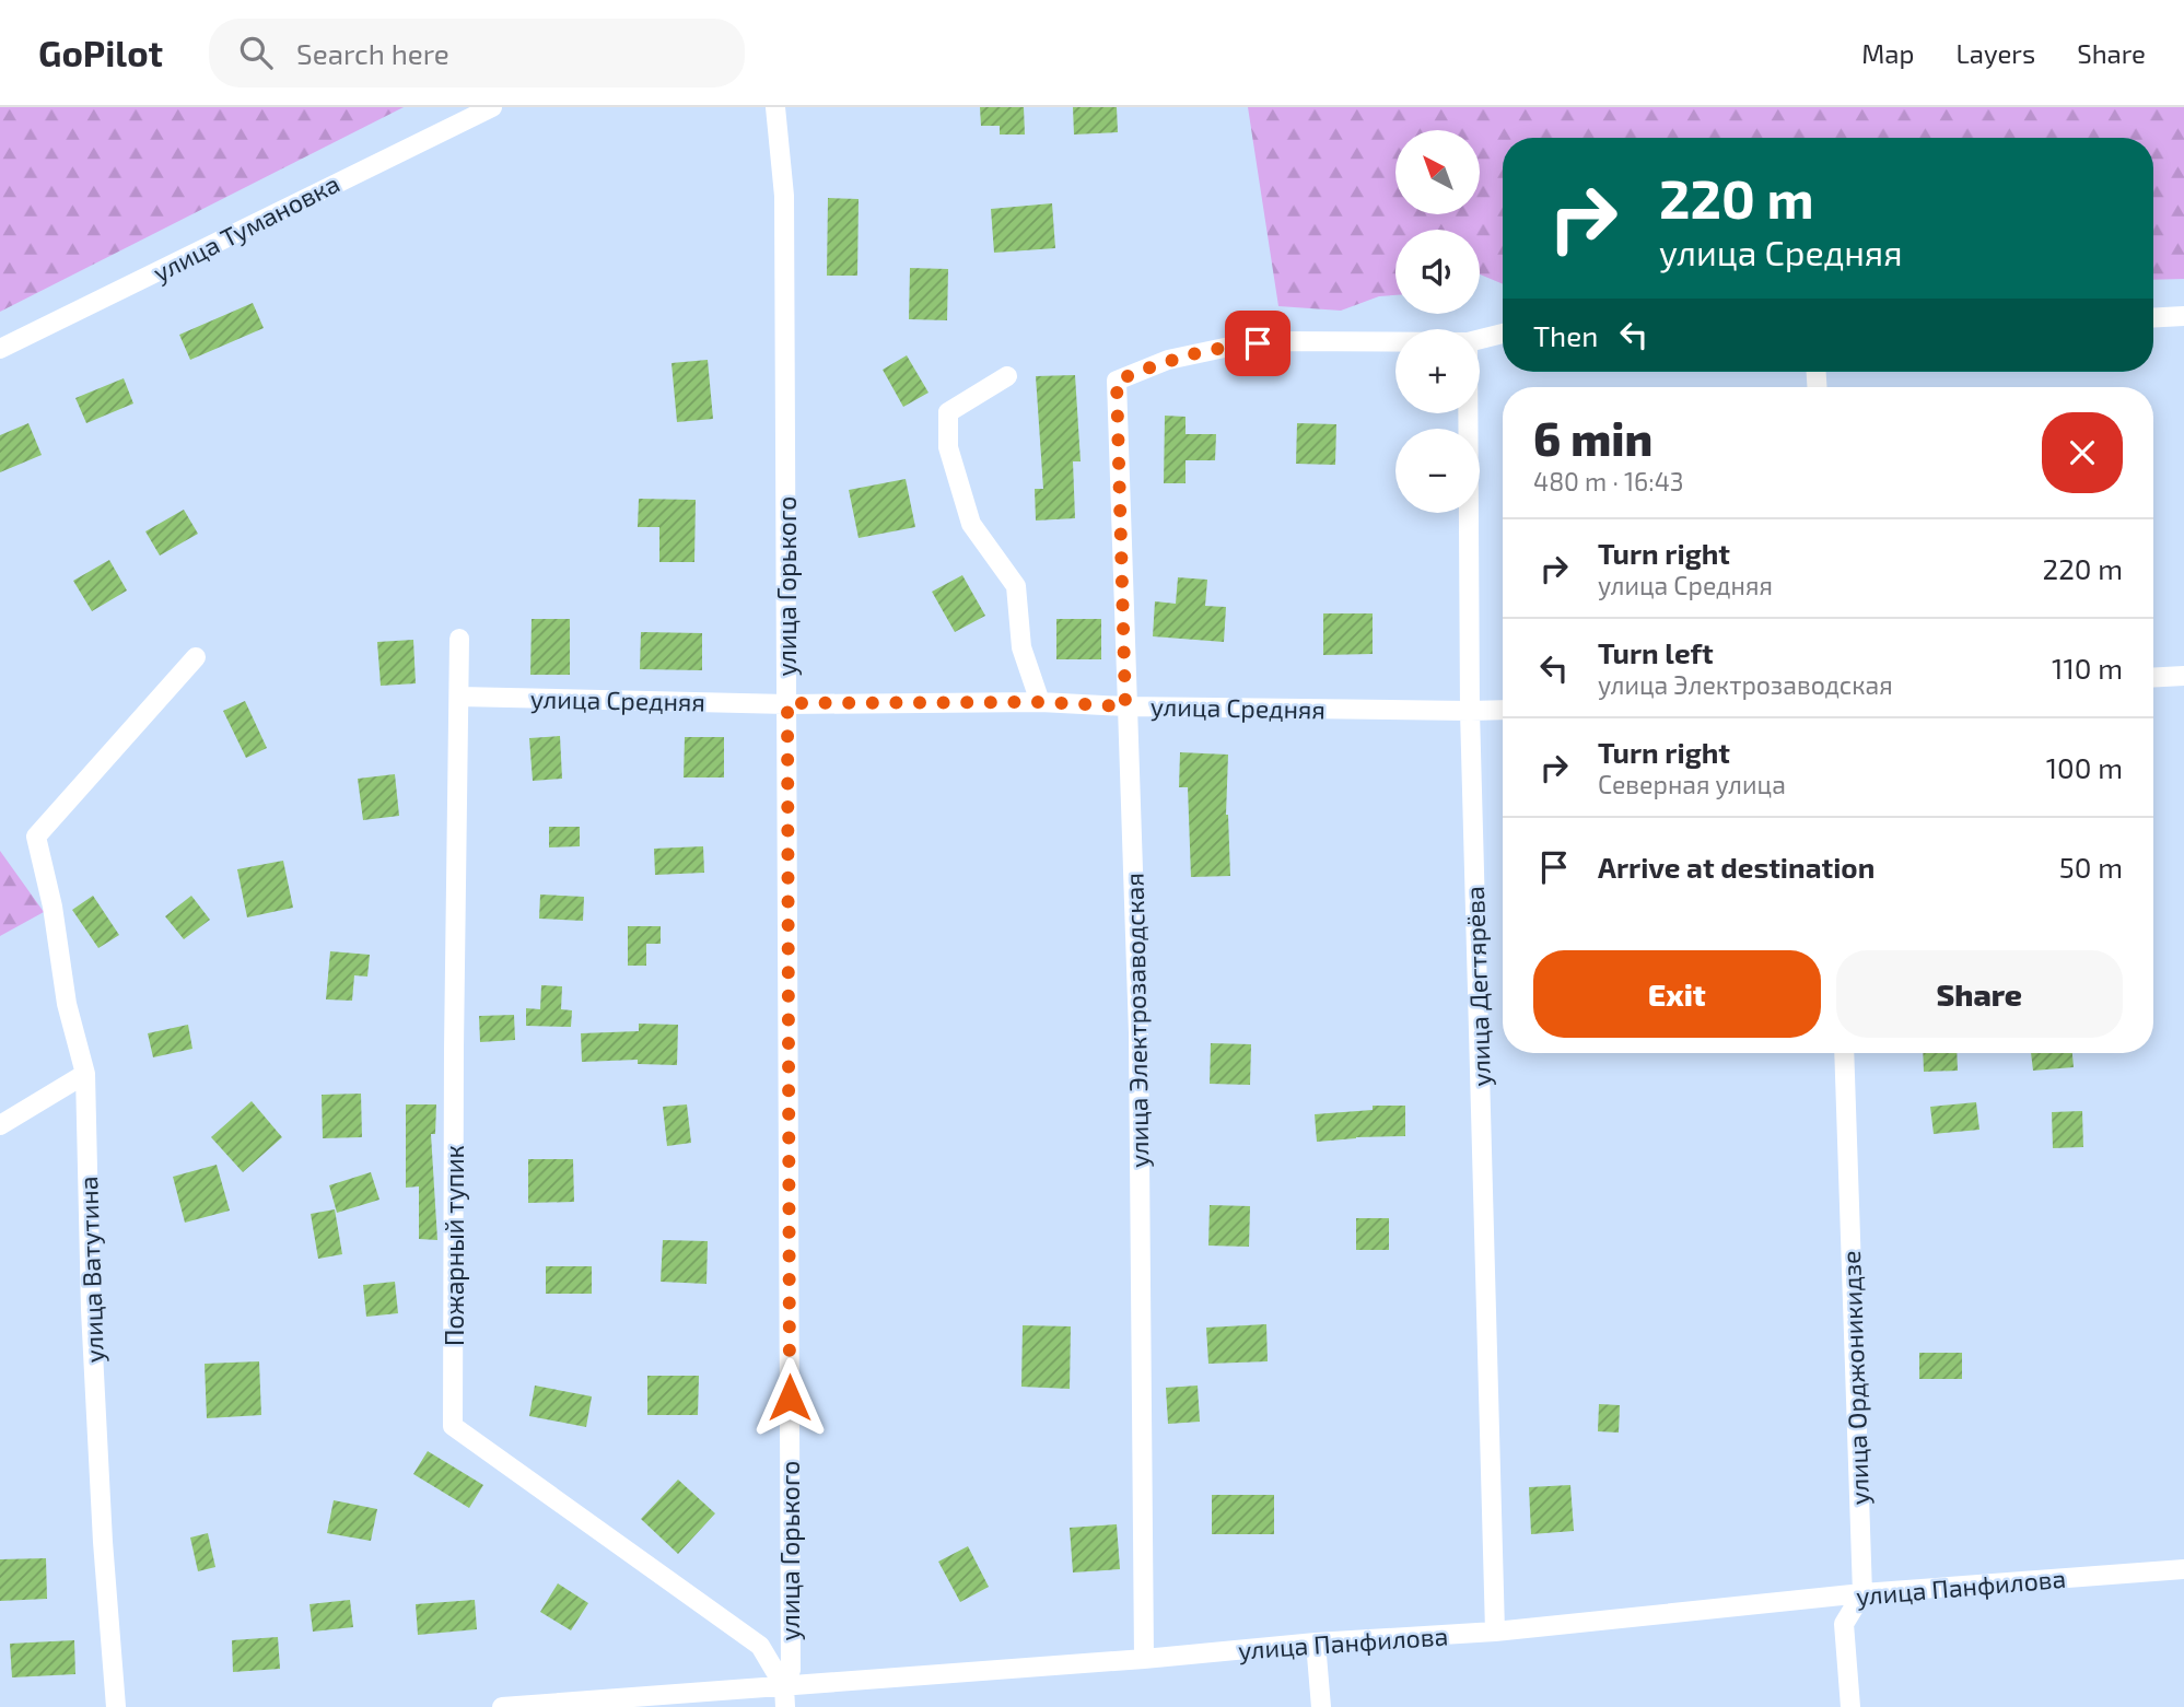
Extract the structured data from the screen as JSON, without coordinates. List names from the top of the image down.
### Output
{
  "streets": {
    "street": [
      "улица Тумановка",
      "улица Горького",
      "улица Средняя",
      "улица Дегтярёва",
      "улица Электрозаводская",
      "Пожарный тупик",
      "улица Ватутина",
      "улица Орджоникидзе",
      "улица Панфилова"
    ]
  },
  "crossings": [
    ["улица Горького", "улица Средняя"],
    ["улица Горького", "Пожарный тупик"],
    ["улица Горького", "улица Панфилова"],
    ["улица Средняя", "улица Дегтярёва"],
    ["улица Средняя", "улица Электрозаводская"],
    ["улица Средняя", "Пожарный тупик"],
    ["улица Дегтярёва", "улица Панфилова"],
    ["улица Электрозаводская", "улица Панфилова"],
    ["Пожарный тупик", "улица Панфилова"],
    ["улица Орджоникидзе", "улица Панфилова"]
  ],
  "north": "top left",
  "page": {
    "header": "GoPilot",
    "search": "Search here",
    "nav": ["Map", "Layers", "Share"],
    "map_buttons": ["+", "−"],
    "turn": ["220 m", "улица Средняя"],
    "then": "Then",
    "heading": ["6 min", "480 m · 16:43"],
    "list": [
      {
        "name": "Turn right",
        "note": "улица Средняя",
        "value": "220 m"
      },
      {
        "name": "Turn left",
        "note": "улица Электрозаводская",
        "value": "110 m"
      },
      {
        "name": "Turn right",
        "note": "Северная улица",
        "value": "100 m"
      },
      {
        "name": "Arrive at destination",
        "value": "50 m"
      }
    ],
    "buttons": ["Exit", "Share"]
  }
}
